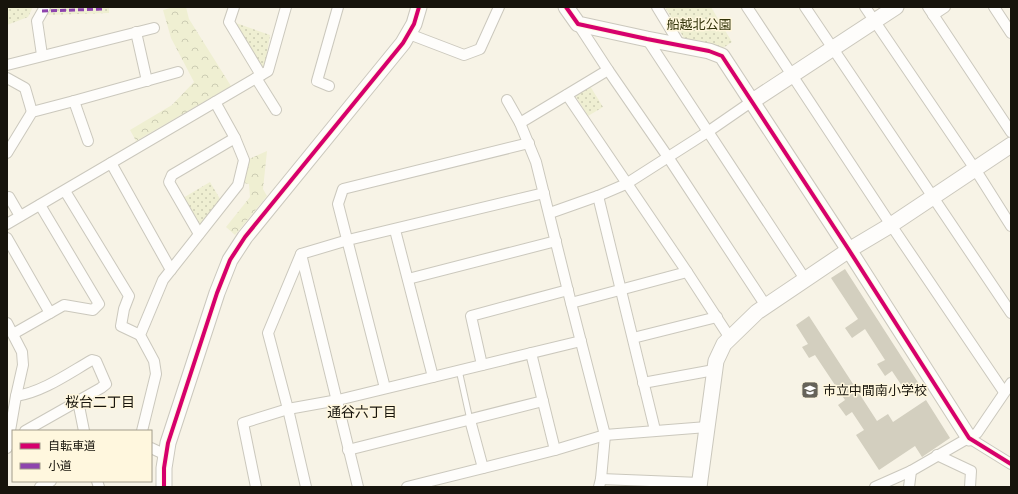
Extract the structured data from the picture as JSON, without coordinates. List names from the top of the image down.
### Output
{
  "districts": ["桜台二丁目", "通谷六丁目"],
  "parks": ["船越北公園"],
  "places": {
    "school or university": ["市立中間南小学校"]
  },
  "legend": ["自転車道", "小道"]
}
